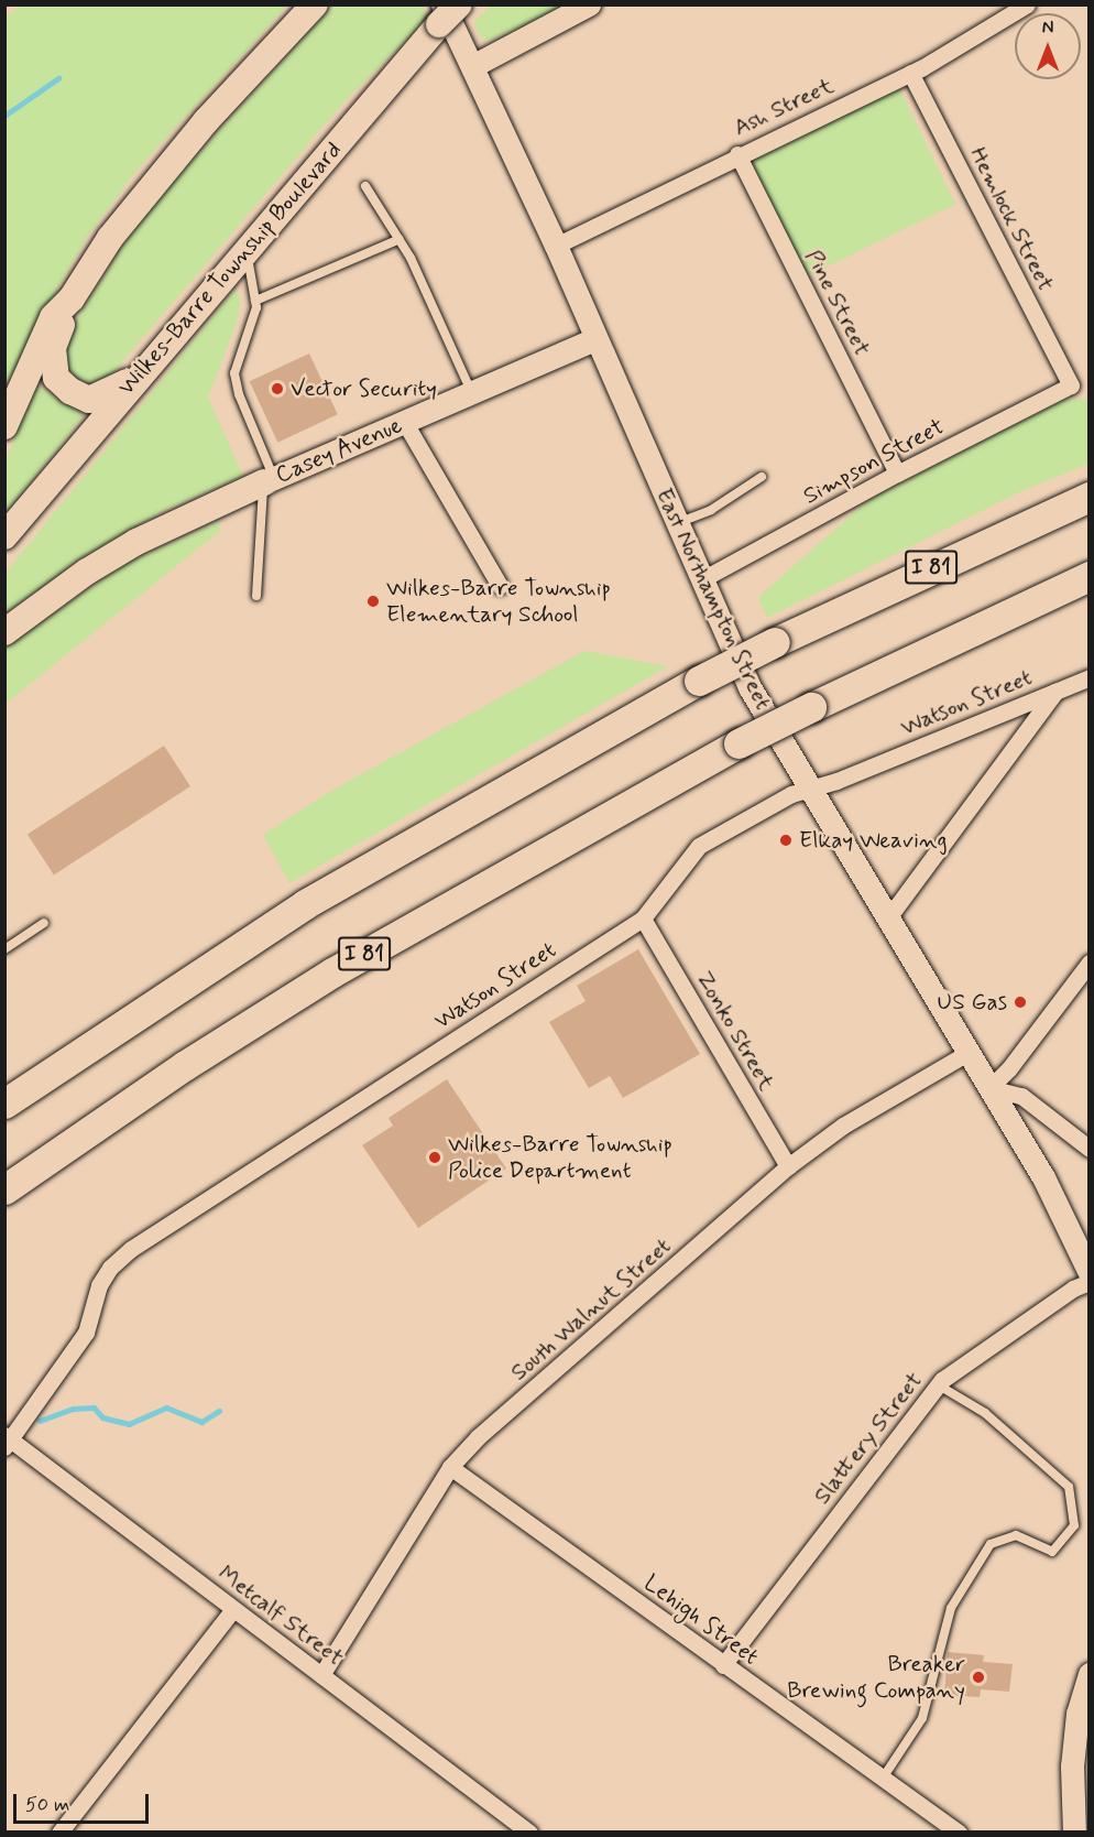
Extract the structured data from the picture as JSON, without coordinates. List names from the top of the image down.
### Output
{
  "streets": {
    "highway": ["I 81"],
    "main road": ["Wilkes-Barre Township Boulevard", "Casey Avenue", "East Northampton Street"],
    "street": [
      "Ash Street",
      "Hemlock Street",
      "Pine Street",
      "Simpson Street",
      "Watson Street",
      "Zonko Street",
      "South Walnut Street",
      "Slattery Street",
      "Metcalf Street",
      "Lehigh Street"
    ]
  },
  "crossings": [
    ["Ash Street", "Hemlock Street"],
    ["Ash Street", "Pine Street"],
    ["Ash Street", "East Northampton Street"],
    ["Hemlock Street", "Simpson Street"],
    ["Wilkes-Barre Township Boulevard", "East Northampton Street"],
    ["Pine Street", "Simpson Street"],
    ["Casey Avenue", "East Northampton Street"],
    ["Simpson Street", "East Northampton Street"],
    ["East Northampton Street", "Watson Street"],
    ["East Northampton Street", "South Walnut Street"],
    ["Watson Street", "Zonko Street"],
    ["Watson Street", "Metcalf Street"],
    ["Zonko Street", "South Walnut Street"],
    ["South Walnut Street", "Metcalf Street"],
    ["South Walnut Street", "Lehigh Street"],
    ["Slattery Street", "Lehigh Street"]
  ],
  "places": [
    "Vector Security",
    "Wilkes-Barre Township Elementary School",
    "Elkay Weaving",
    "US Gas",
    "Wilkes-Barre Township Police Department",
    "Breaker Brewing Company"
  ],
  "scale_bar": "50 m",
  "north": "top"
}
